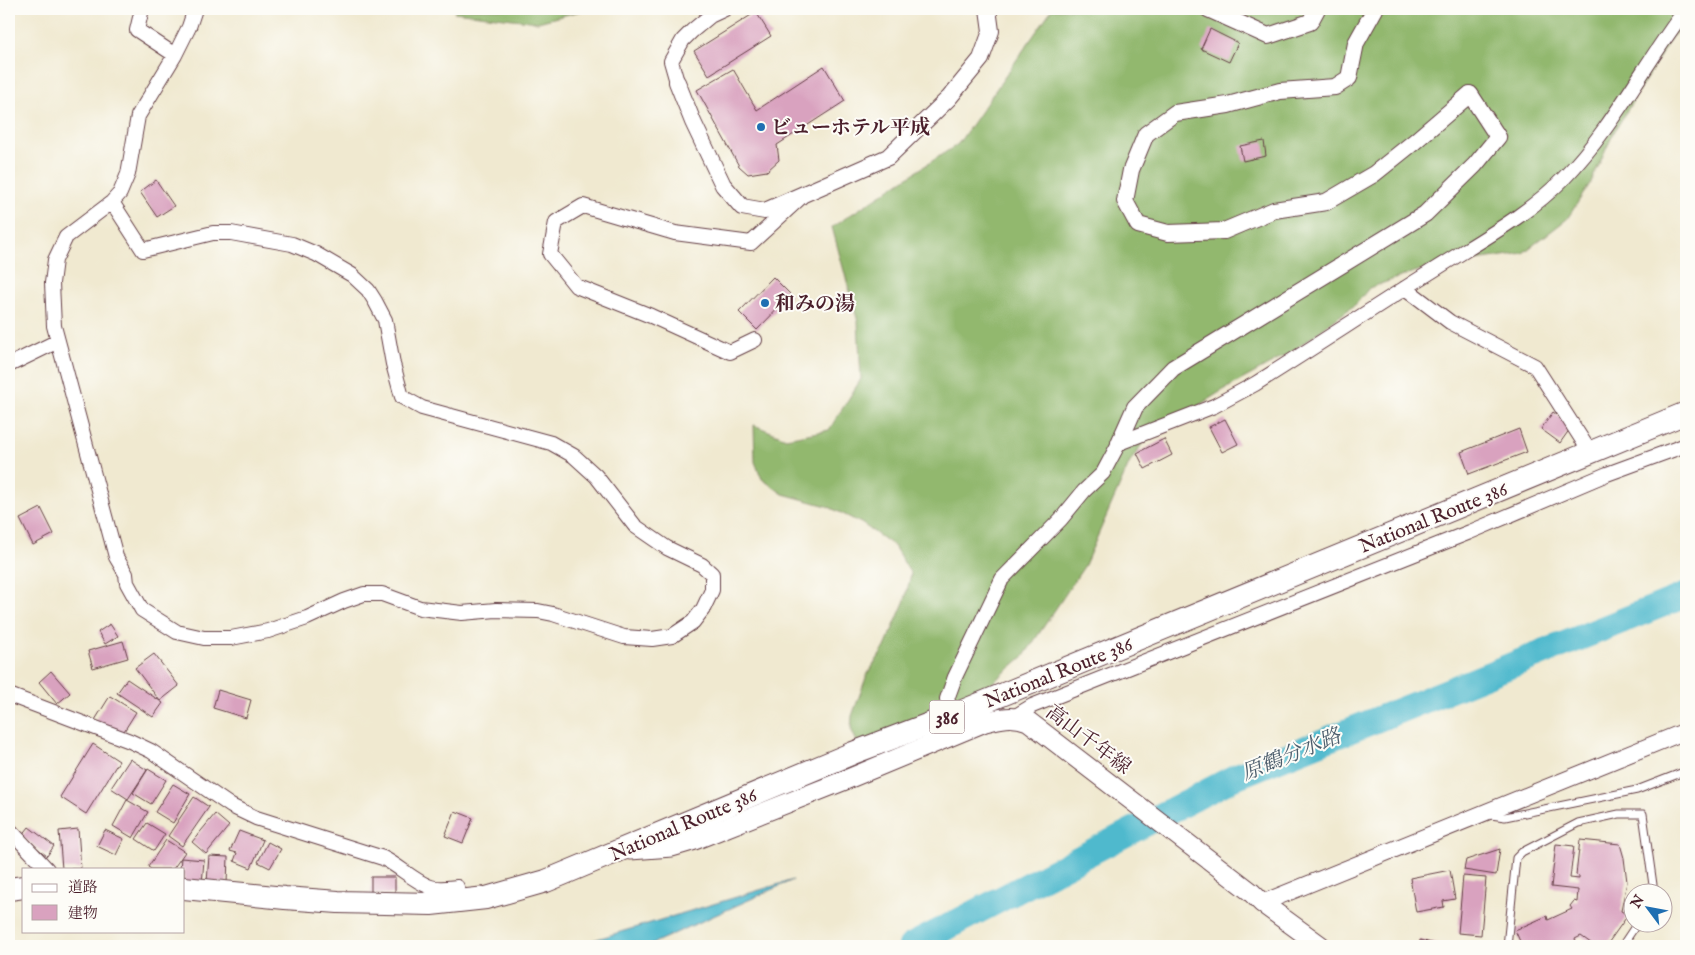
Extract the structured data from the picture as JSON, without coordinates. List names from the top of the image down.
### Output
{
  "streets": {
    "highway": ["National Route 386", "386"],
    "main road": ["高山千年線"]
  },
  "crossings": [
    ["National Route 386", "高山千年線"]
  ],
  "water": ["原鶴分水路"],
  "places": ["ビューホテル平成", "和みの湯"],
  "legend": ["道路", "建物"],
  "north": "top left"
}
